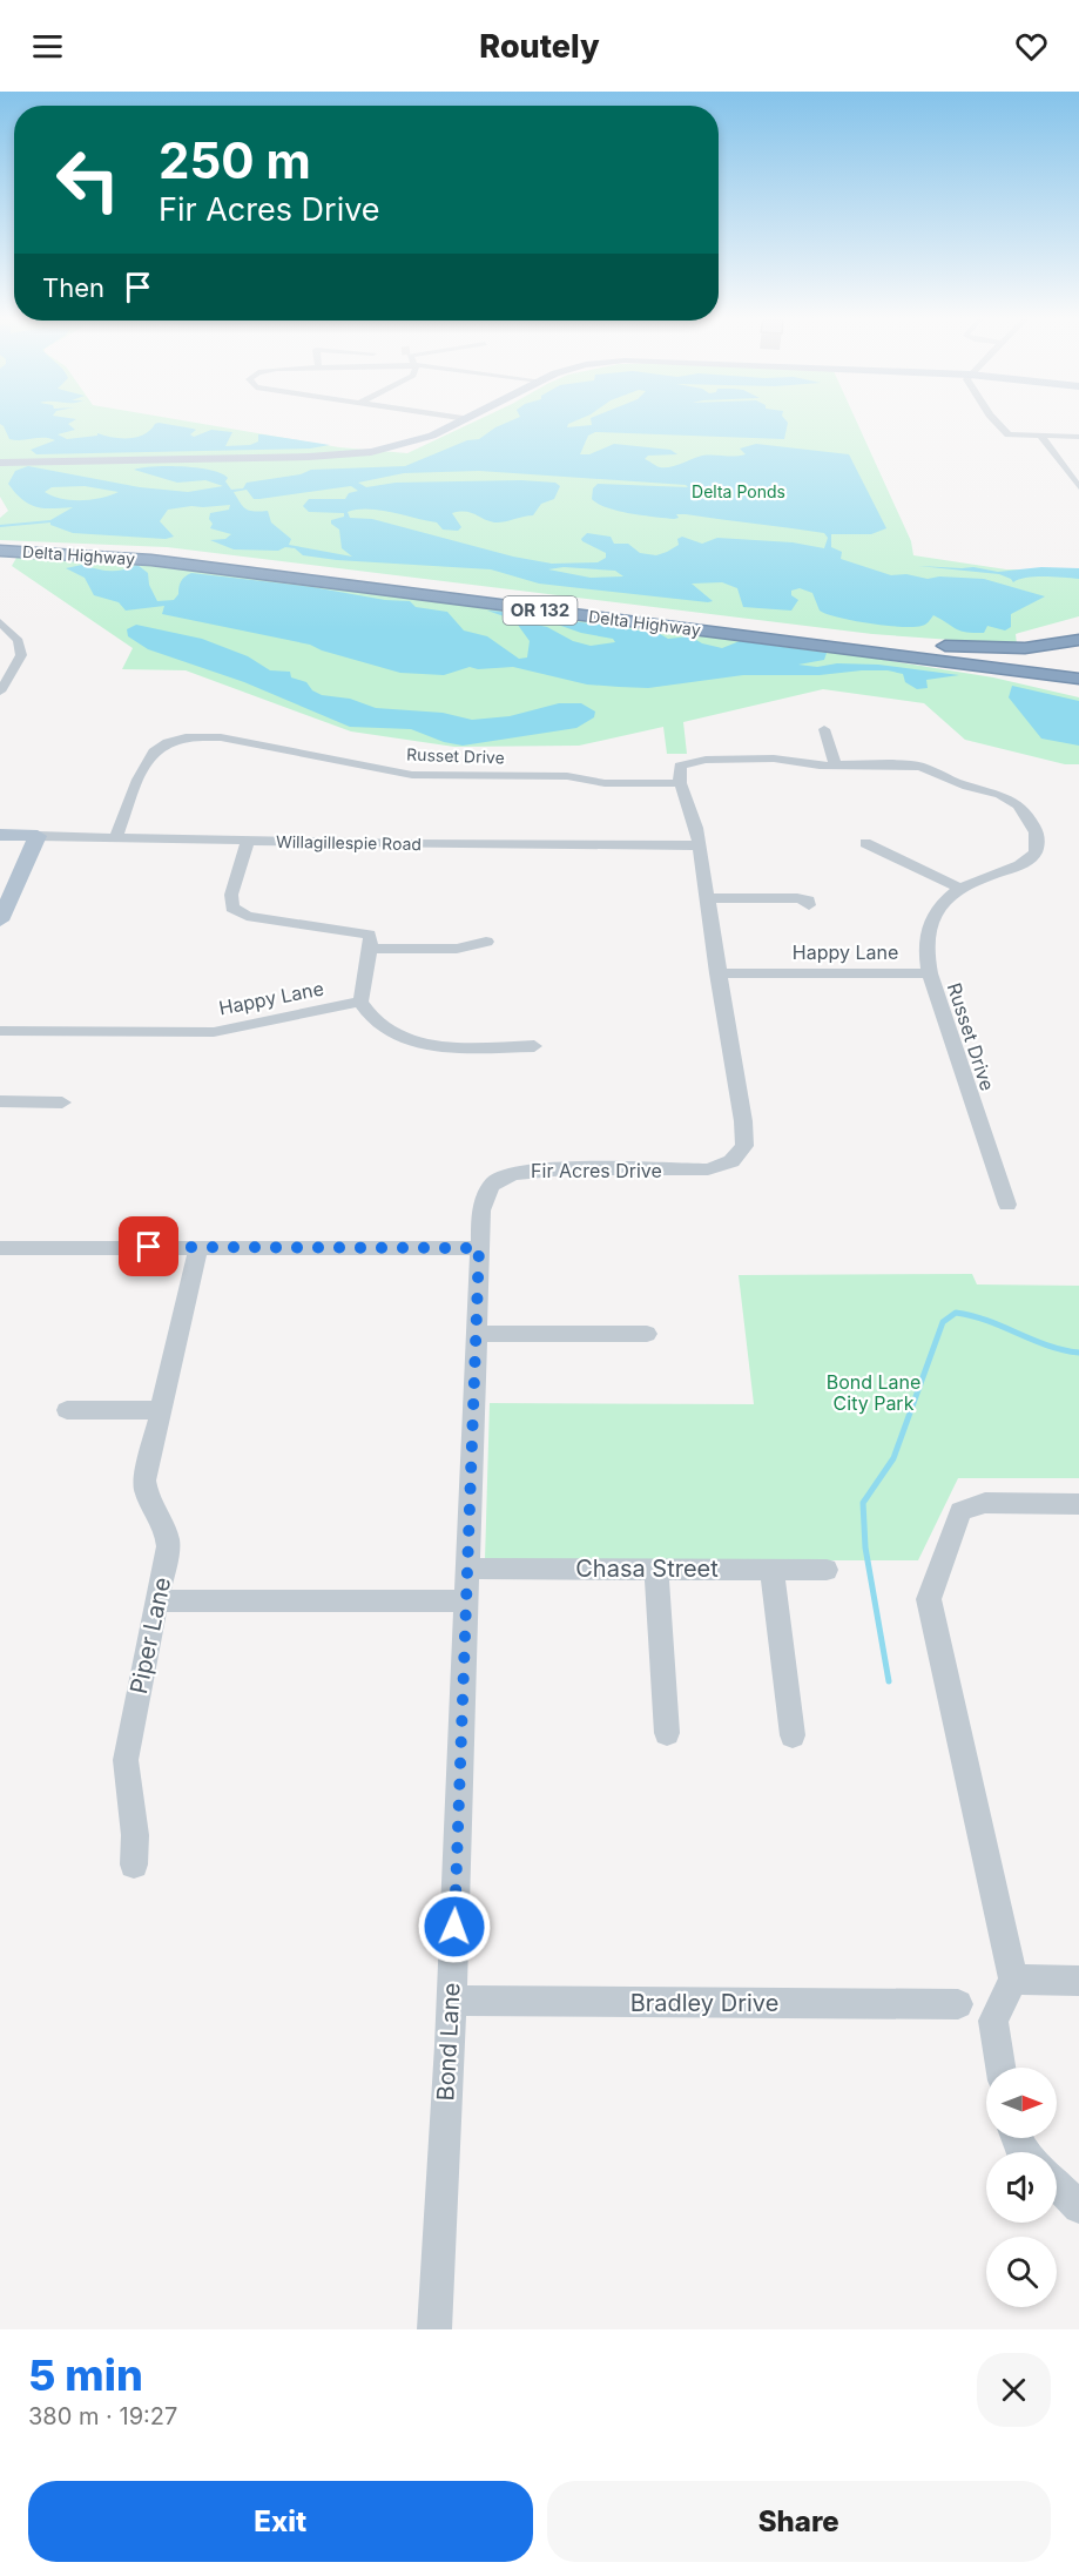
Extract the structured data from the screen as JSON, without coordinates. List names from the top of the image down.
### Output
{
  "streets": {
    "highway": ["Delta Highway", "OR 132"],
    "main road": ["Willagillespie Road"],
    "street": [
      "Russet Drive",
      "Happy Lane",
      "Fir Acres Drive",
      "Chasa Street",
      "Piper Lane",
      "Bradley Drive",
      "Bond Lane"
    ]
  },
  "crossings": [
    ["Russet Drive", "Willagillespie Road"],
    ["Russet Drive", "Happy Lane"],
    ["Russet Drive", "Fir Acres Drive"],
    ["Willagillespie Road", "Fir Acres Drive"],
    ["Happy Lane", "Fir Acres Drive"],
    ["Fir Acres Drive", "Bond Lane"],
    ["Chasa Street", "Bond Lane"],
    ["Bradley Drive", "Bond Lane"]
  ],
  "parks": ["Delta Ponds", "Bond Lane City Park"],
  "north": "right",
  "page": {
    "header": "Routely",
    "turn": ["250 m", "Fir Acres Drive"],
    "then": "Then",
    "heading": ["5 min", "380 m · 19:27"],
    "buttons": ["Exit", "Share"]
  }
}
